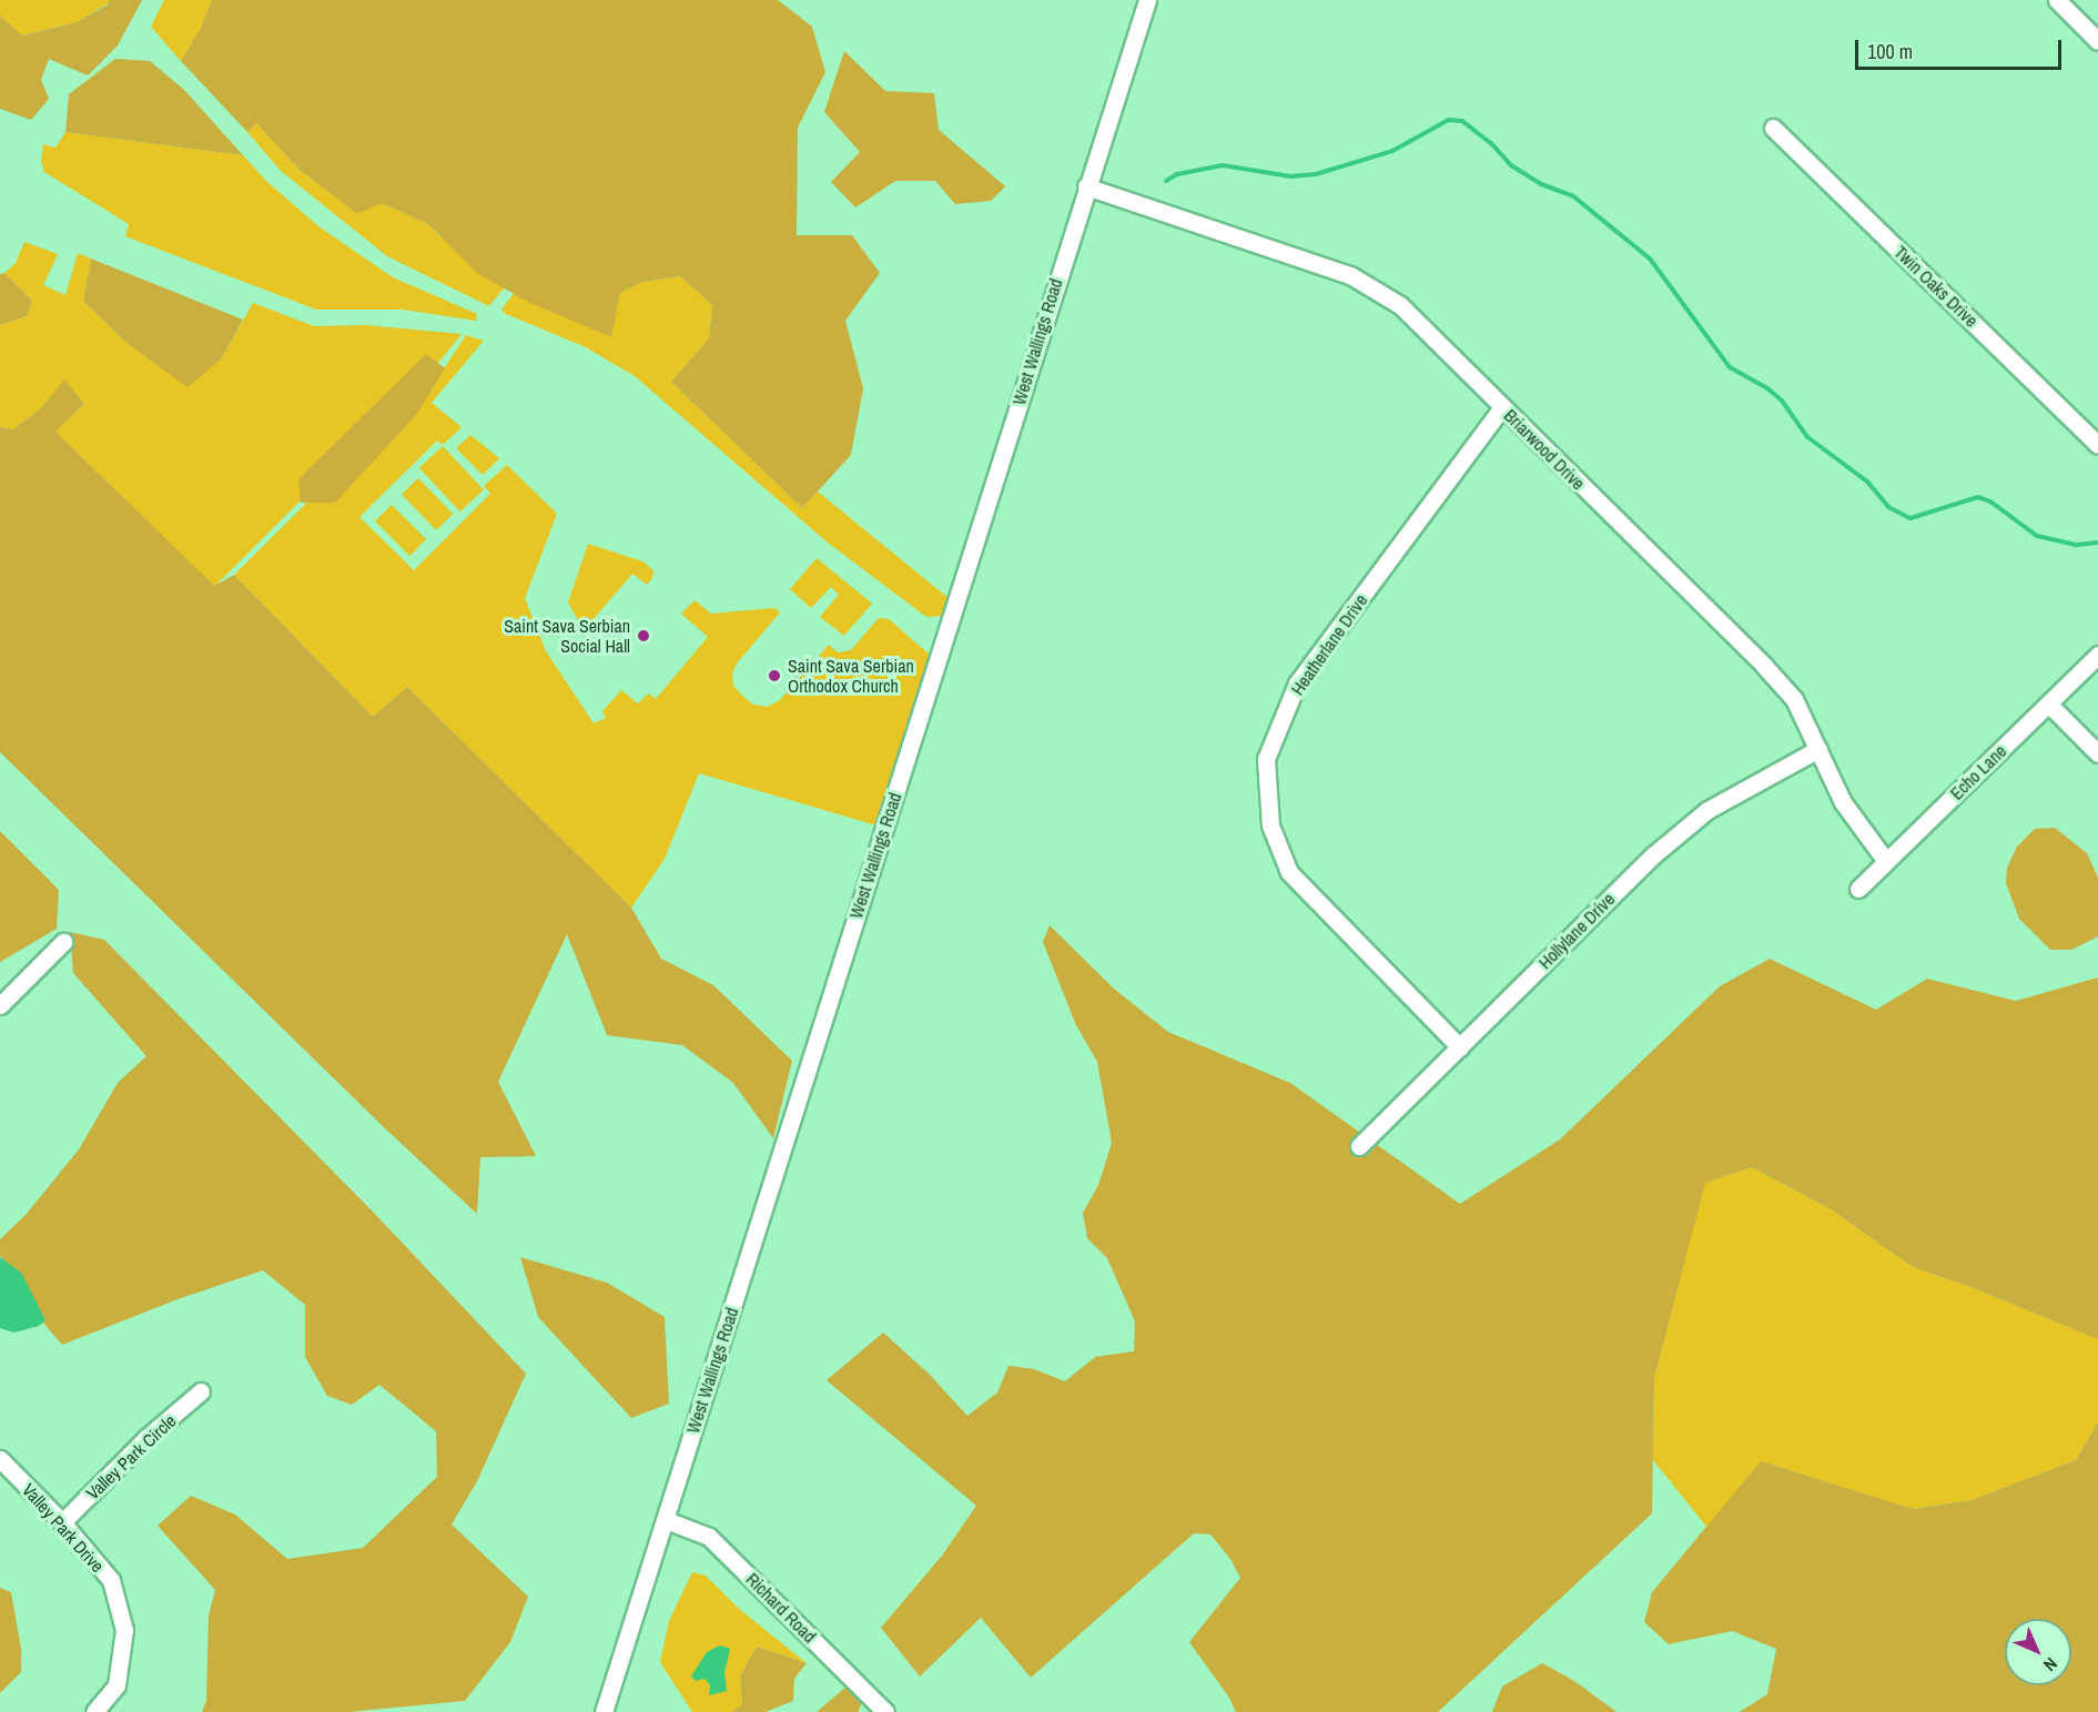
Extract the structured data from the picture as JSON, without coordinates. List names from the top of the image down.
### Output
{
  "streets": {
    "street": [
      "Twin Oaks Drive",
      "West Wallings Road",
      "Briarwood Drive",
      "Heatherlane Drive",
      "Echo Lane",
      "Hollylane Drive",
      "Valley Park Circle",
      "Valley Park Drive",
      "Richard Road"
    ]
  },
  "crossings": [
    ["West Wallings Road", "Briarwood Drive"],
    ["West Wallings Road", "Richard Road"],
    ["Briarwood Drive", "Heatherlane Drive"],
    ["Briarwood Drive", "Echo Lane"],
    ["Briarwood Drive", "Hollylane Drive"],
    ["Heatherlane Drive", "Hollylane Drive"],
    ["Valley Park Circle", "Valley Park Drive"]
  ],
  "places": ["Saint Sava Serbian Social Hall", "Saint Sava Serbian Orthodox Church"],
  "scale_bar": "100 m",
  "north": "bottom right"
}
